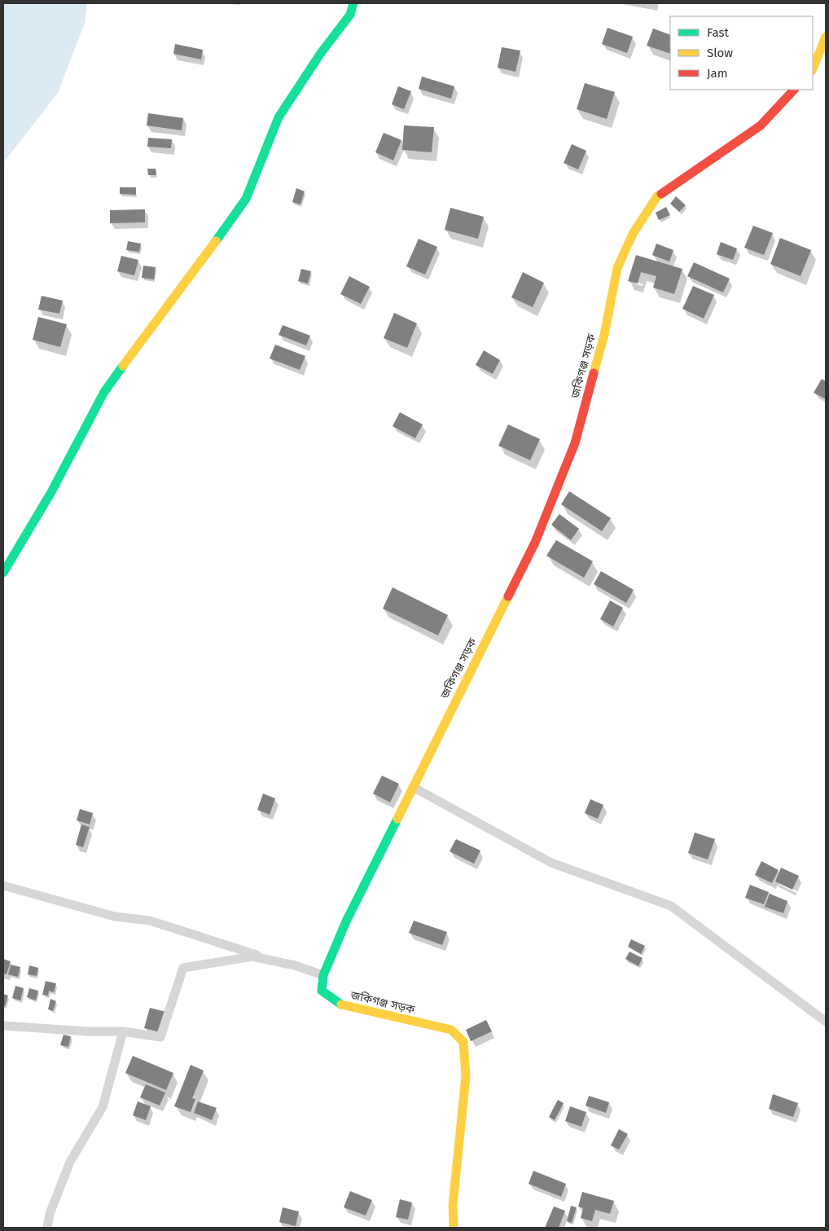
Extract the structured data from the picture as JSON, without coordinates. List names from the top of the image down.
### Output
{
  "streets": {
    "main road": ["জকিগঞ্জ সড়ক"]
  },
  "legend": ["Fast", "Slow", "Jam"]
}
